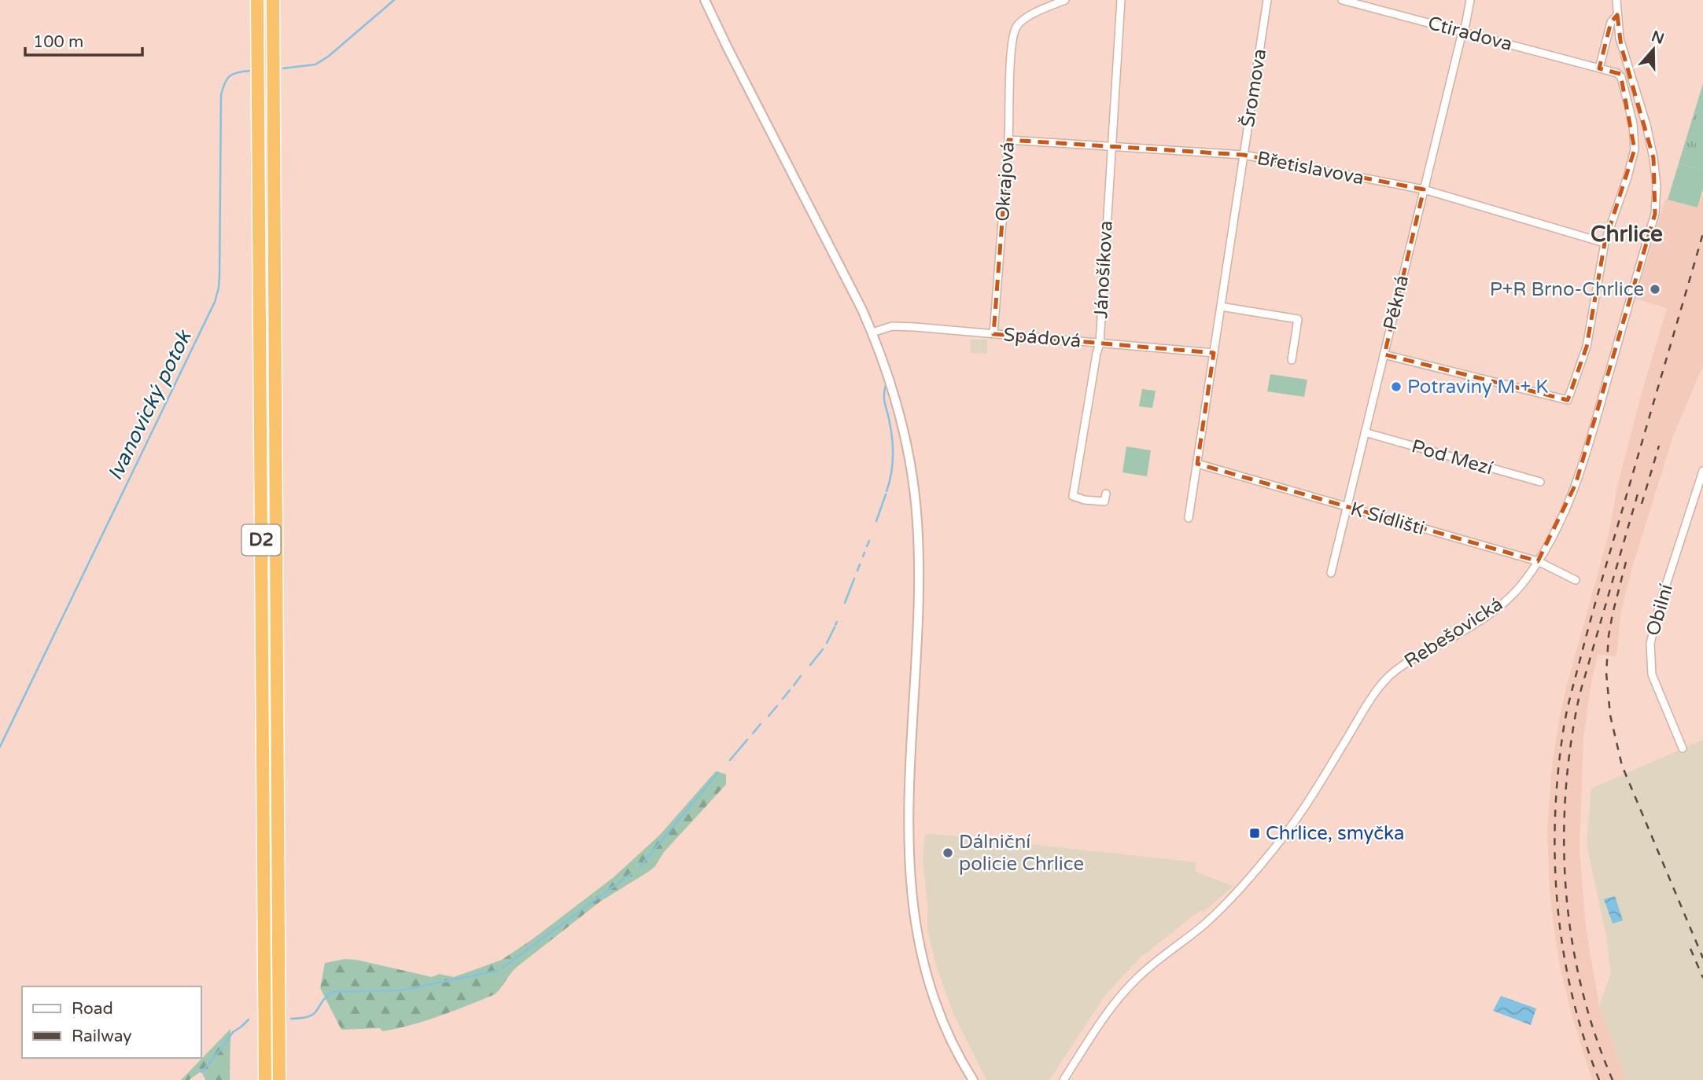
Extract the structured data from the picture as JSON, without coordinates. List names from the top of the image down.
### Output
{
  "streets": {
    "highway": ["D2"],
    "street": [
      "Ctiradova",
      "Šromova",
      "Břetislavova",
      "Okrajová",
      "Jánošíkova",
      "Pěkná",
      "Spádová",
      "Pod Mezí",
      "K Sídlišti",
      "Obilní",
      "Rebešovická"
    ]
  },
  "crossings": [
    ["Ctiradova", "Břetislavova"],
    ["Ctiradova", "Pěkná"],
    ["Šromova", "Břetislavova"],
    ["Šromova", "Spádová"],
    ["Šromova", "K Sídlišti"],
    ["Břetislavova", "Okrajová"],
    ["Břetislavova", "Jánošíkova"],
    ["Břetislavova", "Pěkná"],
    ["Okrajová", "Spádová"],
    ["Jánošíkova", "Spádová"],
    ["Pěkná", "Pod Mezí"],
    ["Pěkná", "K Sídlišti"],
    ["K Sídlišti", "Rebešovická"]
  ],
  "districts": ["Chrlice"],
  "water": ["Ivanovický potok"],
  "places": {
    "other": ["P+R Brno-Chrlice", "Potraviny M + K", "Dálniční policie Chrlice"],
    "transit": ["Chrlice, smyčka"]
  },
  "legend": ["Road", "Railway"],
  "scale_bar": "100 m",
  "north": "top"
}
